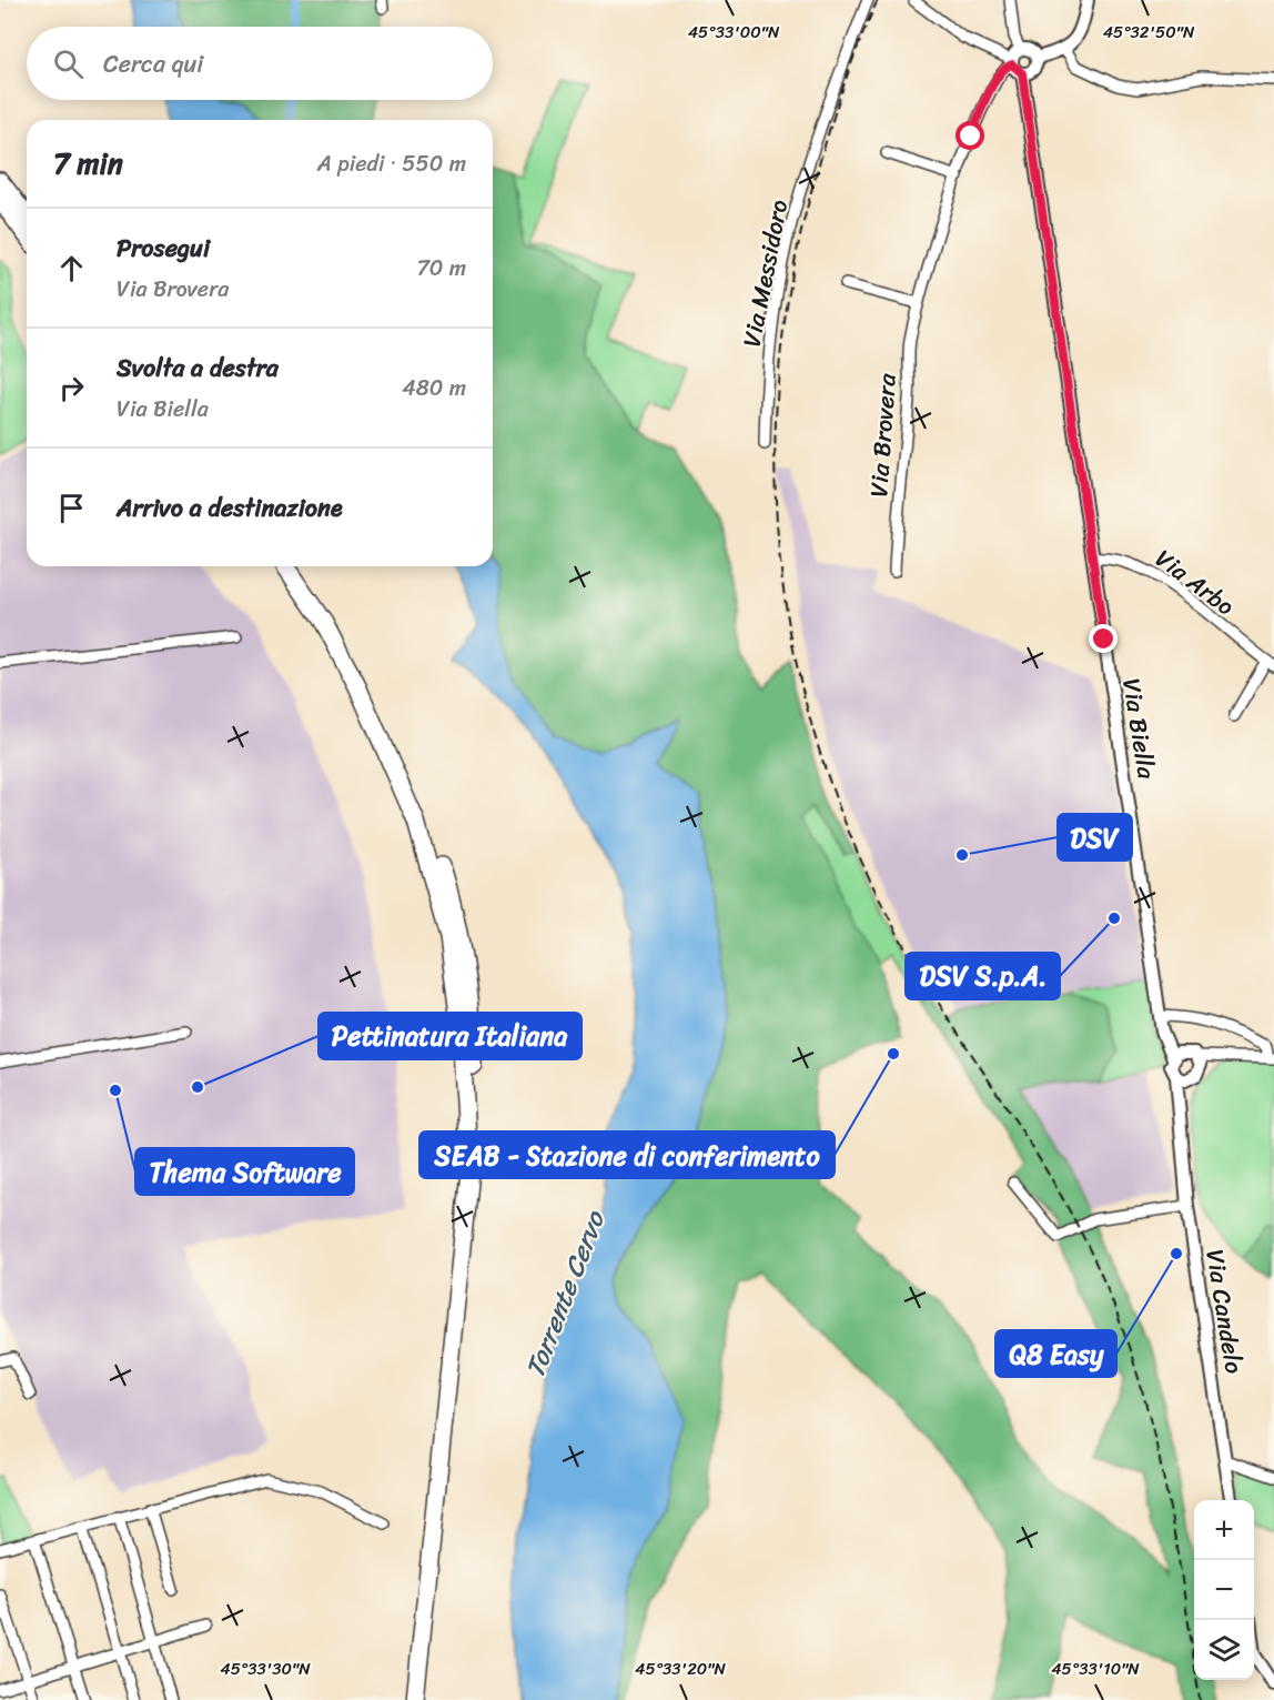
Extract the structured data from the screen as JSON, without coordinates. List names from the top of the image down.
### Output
{
  "streets": {
    "street": [
      "Via Messidoro",
      "Via Brovera",
      "Via Arbo",
      "Via Biella",
      "Via Candelo"
    ]
  },
  "crossings": [
    ["Via Brovera", "Via Biella"],
    ["Via Arbo", "Via Biella"]
  ],
  "water": ["Torrente Cervo"],
  "places": [
    "DSV",
    "DSV S.p.A.",
    "SEAB - Stazione di conferimento",
    "Pettinatura Italiana",
    "Thema Software",
    "Q8 Easy"
  ],
  "page": {
    "search": "Cerca qui",
    "heading": ["7 min", "A piedi · 550 m"],
    "list": [
      ["Prosegui", "Via Brovera", "70 m"],
      ["Svolta a destra", "Via Biella", "480 m"],
      "Arrivo a destinazione"
    ],
    "map_buttons": ["+", "−"]
  },
  "coordinates": [
    "45°32'50\"N",
    "45°33'00\"N",
    "45°33'30\"N",
    "45°33'20\"N",
    "45°33'10\"N"
  ]
}
